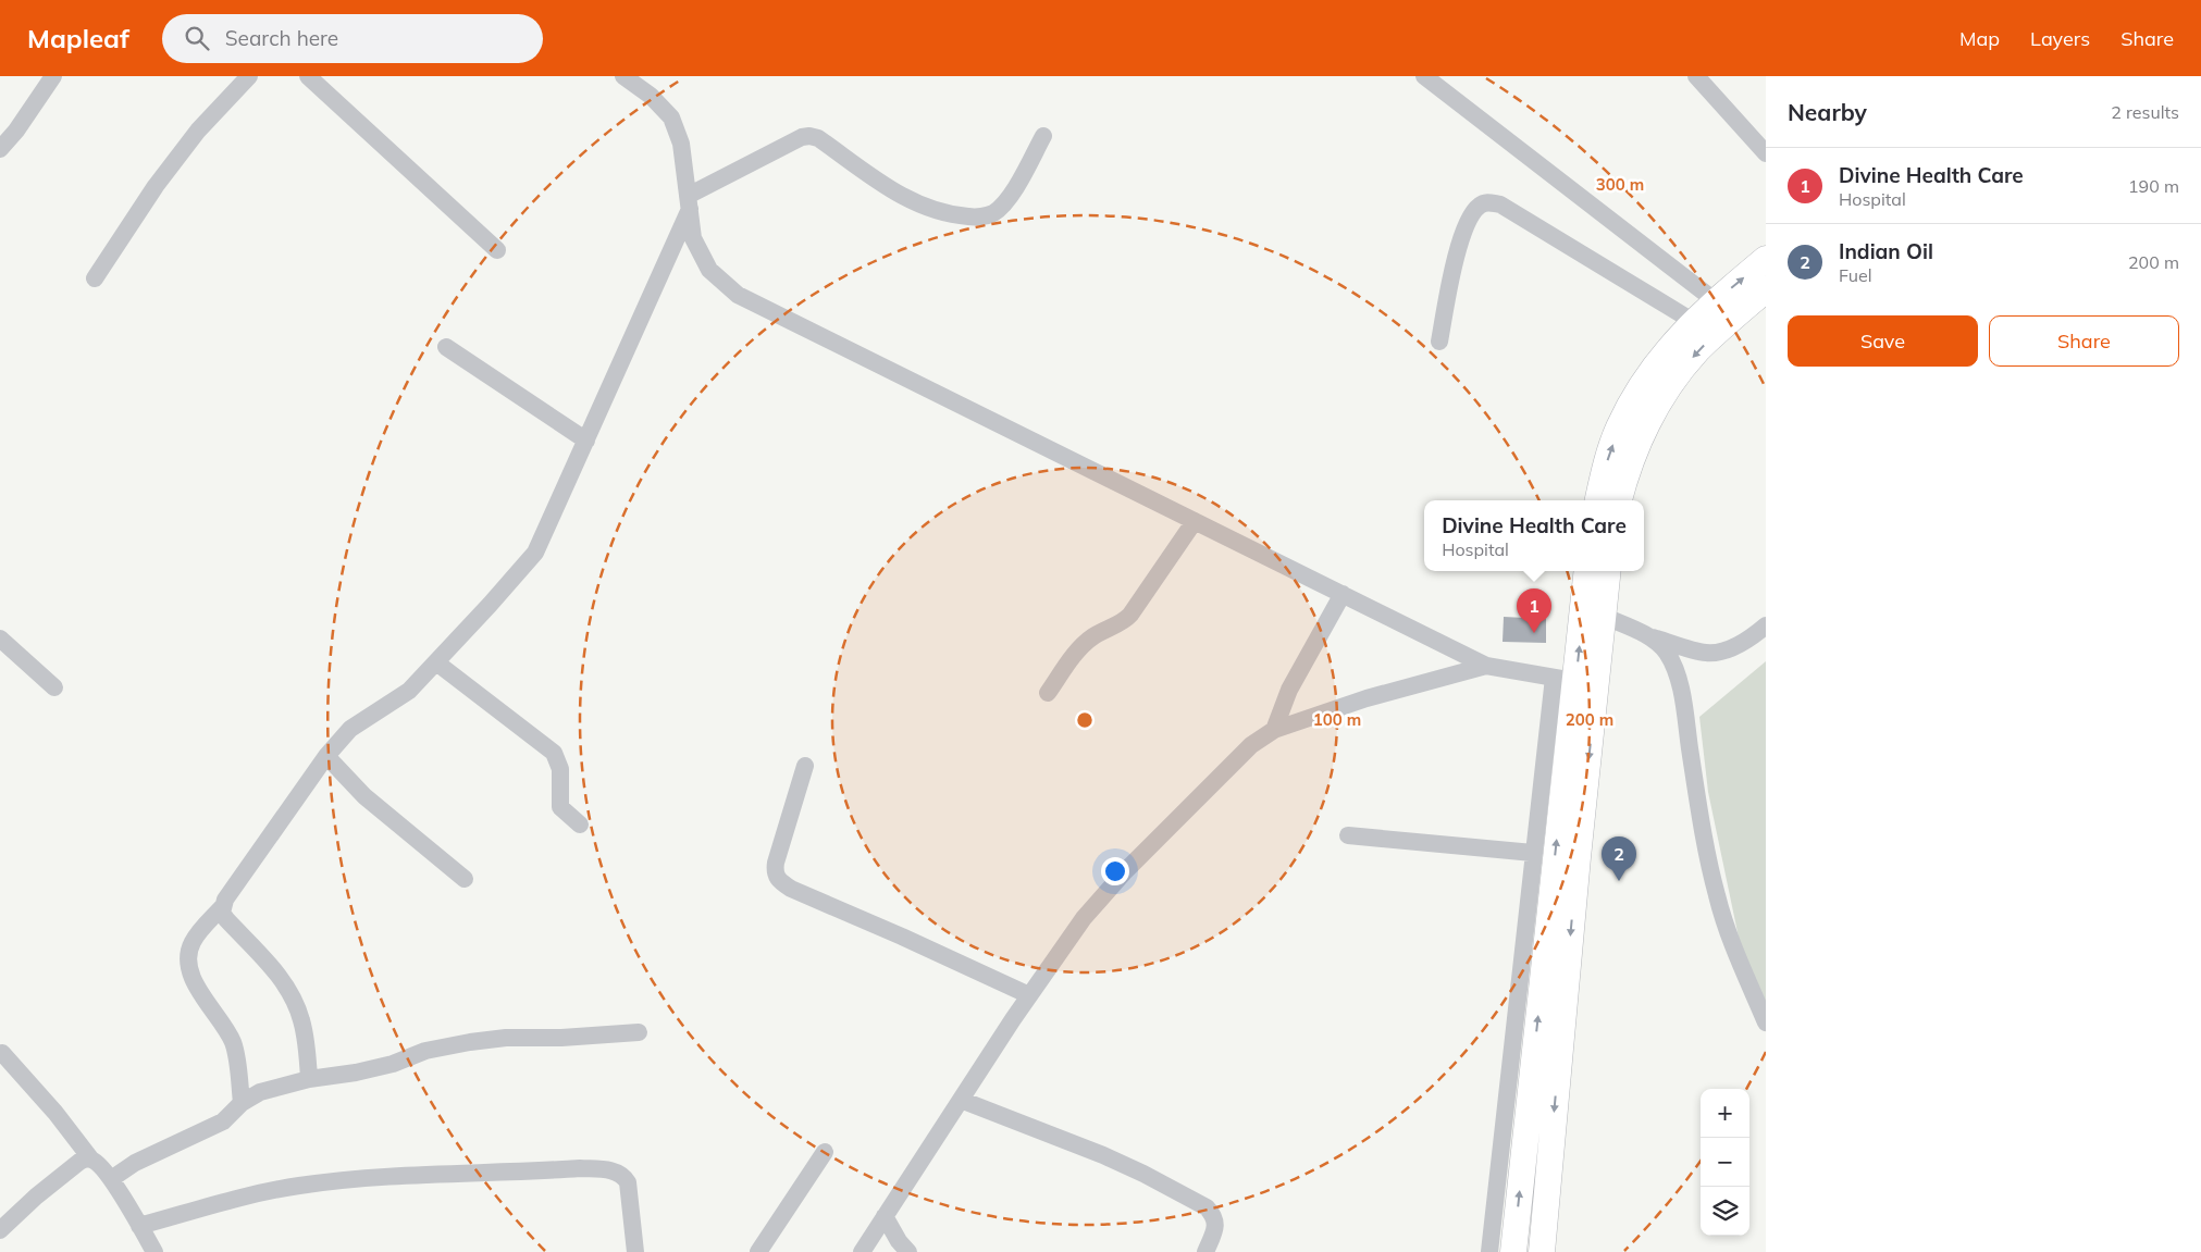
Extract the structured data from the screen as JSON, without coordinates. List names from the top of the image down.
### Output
{
  "page": {
    "header": "Mapleaf",
    "search": "Search here",
    "nav": ["Map", "Layers", "Share"],
    "heading": ["Nearby", "2 results"],
    "list": [
      {
        "mark": "1",
        "name": "Divine Health Care",
        "note": "Hospital",
        "value": "190 m"
      },
      {
        "mark": "2",
        "name": "Indian Oil",
        "note": "Fuel",
        "value": "200 m"
      }
    ],
    "buttons": ["Save", "Share"],
    "popup": ["Divine Health Care", "Hospital"],
    "pins": ["1", "2"],
    "map_buttons": ["+", "−"]
  },
  "rings": ["300 m", "100 m", "200 m"]
}
